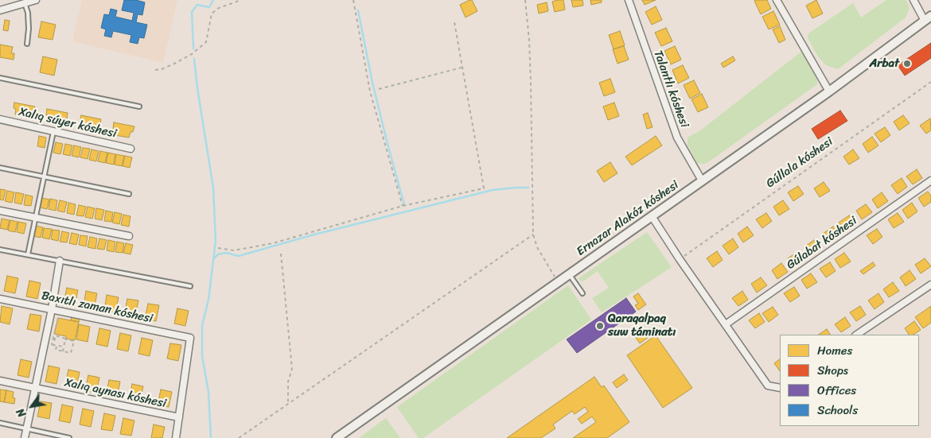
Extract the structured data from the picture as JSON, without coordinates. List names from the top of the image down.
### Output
{
  "streets": {
    "main road": ["Ernazar Alakóz kóshesi"],
    "street": [
      "Talantlı kóshesi",
      "Xalıq súyer kóshesi",
      "Gúlabat kóshesi",
      "Baxıtlı zaman kóshesi",
      "Xalıq aynası kóshesi"
    ],
    "path": ["Gúllala kóshesi"]
  },
  "crossings": [
    ["Talantlı kóshesi", "Ernazar Alakóz kóshesi"],
    ["Baxıtlı zaman kóshesi", "Xalıq aynası kóshesi"]
  ],
  "places": ["Arbat", "Qaraqalpaq suw táminatı"],
  "legend": [
    "Homes",
    "Shops",
    "Offices",
    "Schools"
  ],
  "north": "bottom left"
}
